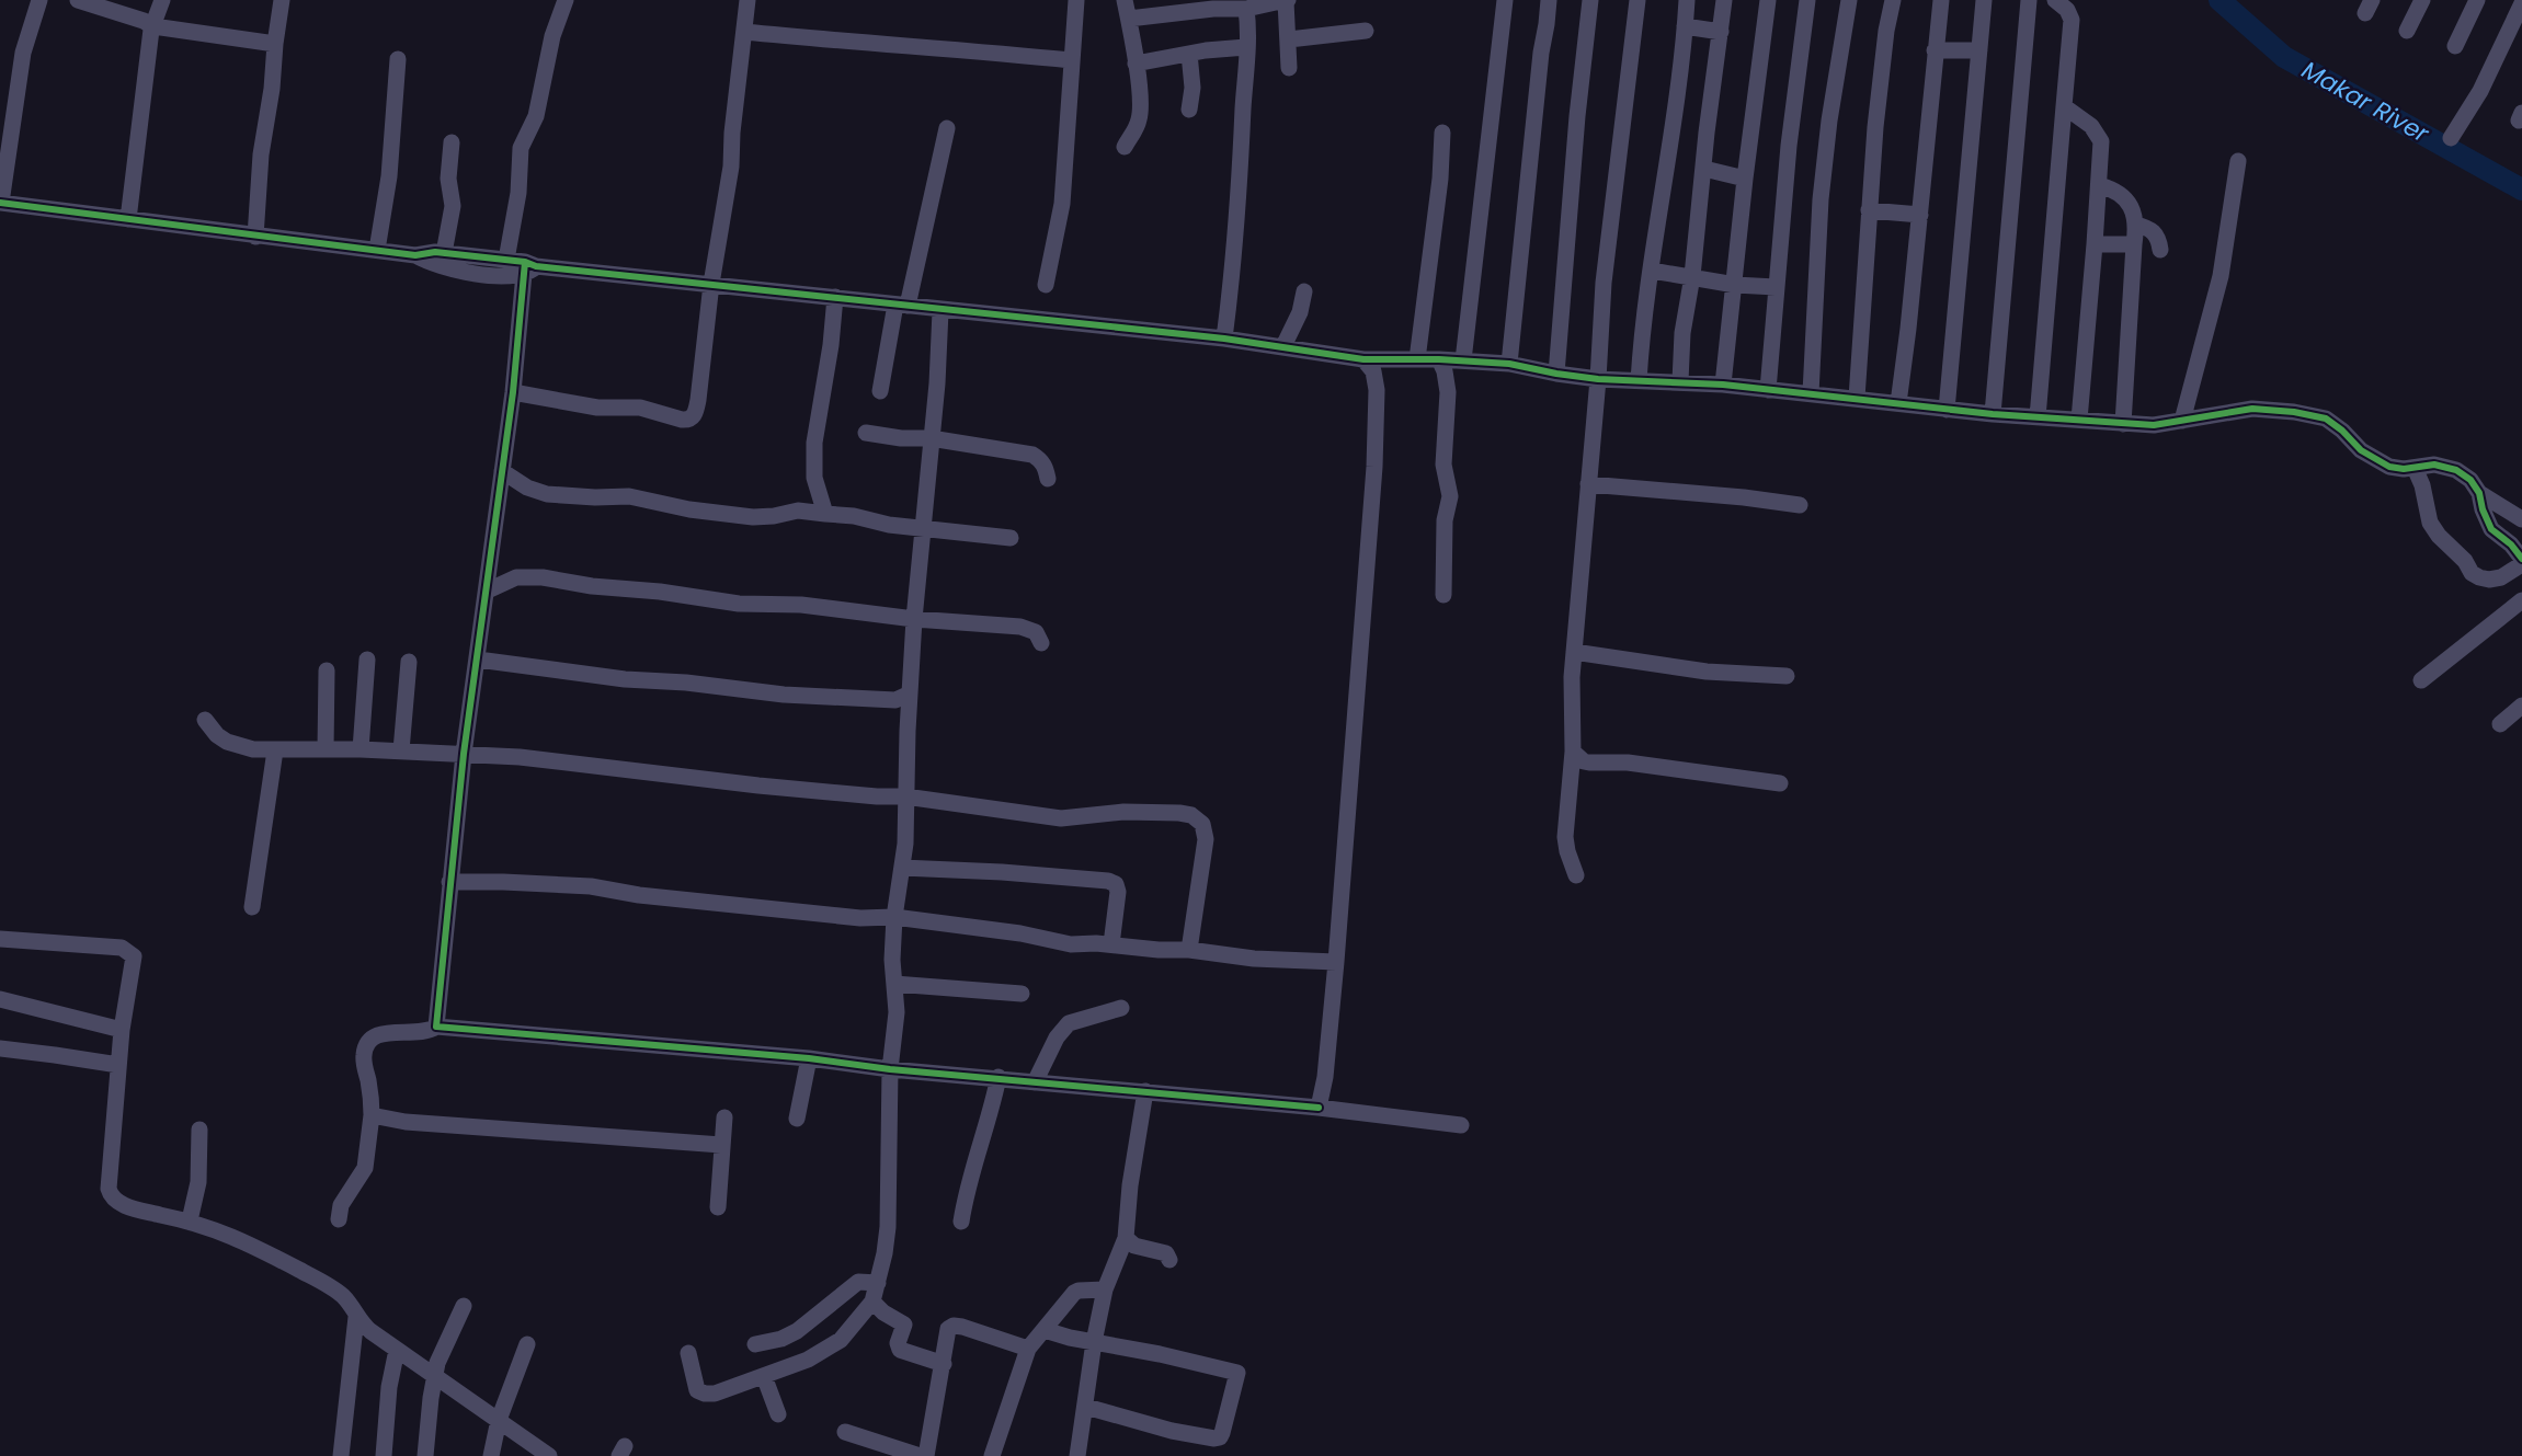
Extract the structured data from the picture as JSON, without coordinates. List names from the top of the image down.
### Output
{
  "water": ["Makar River"]
}
